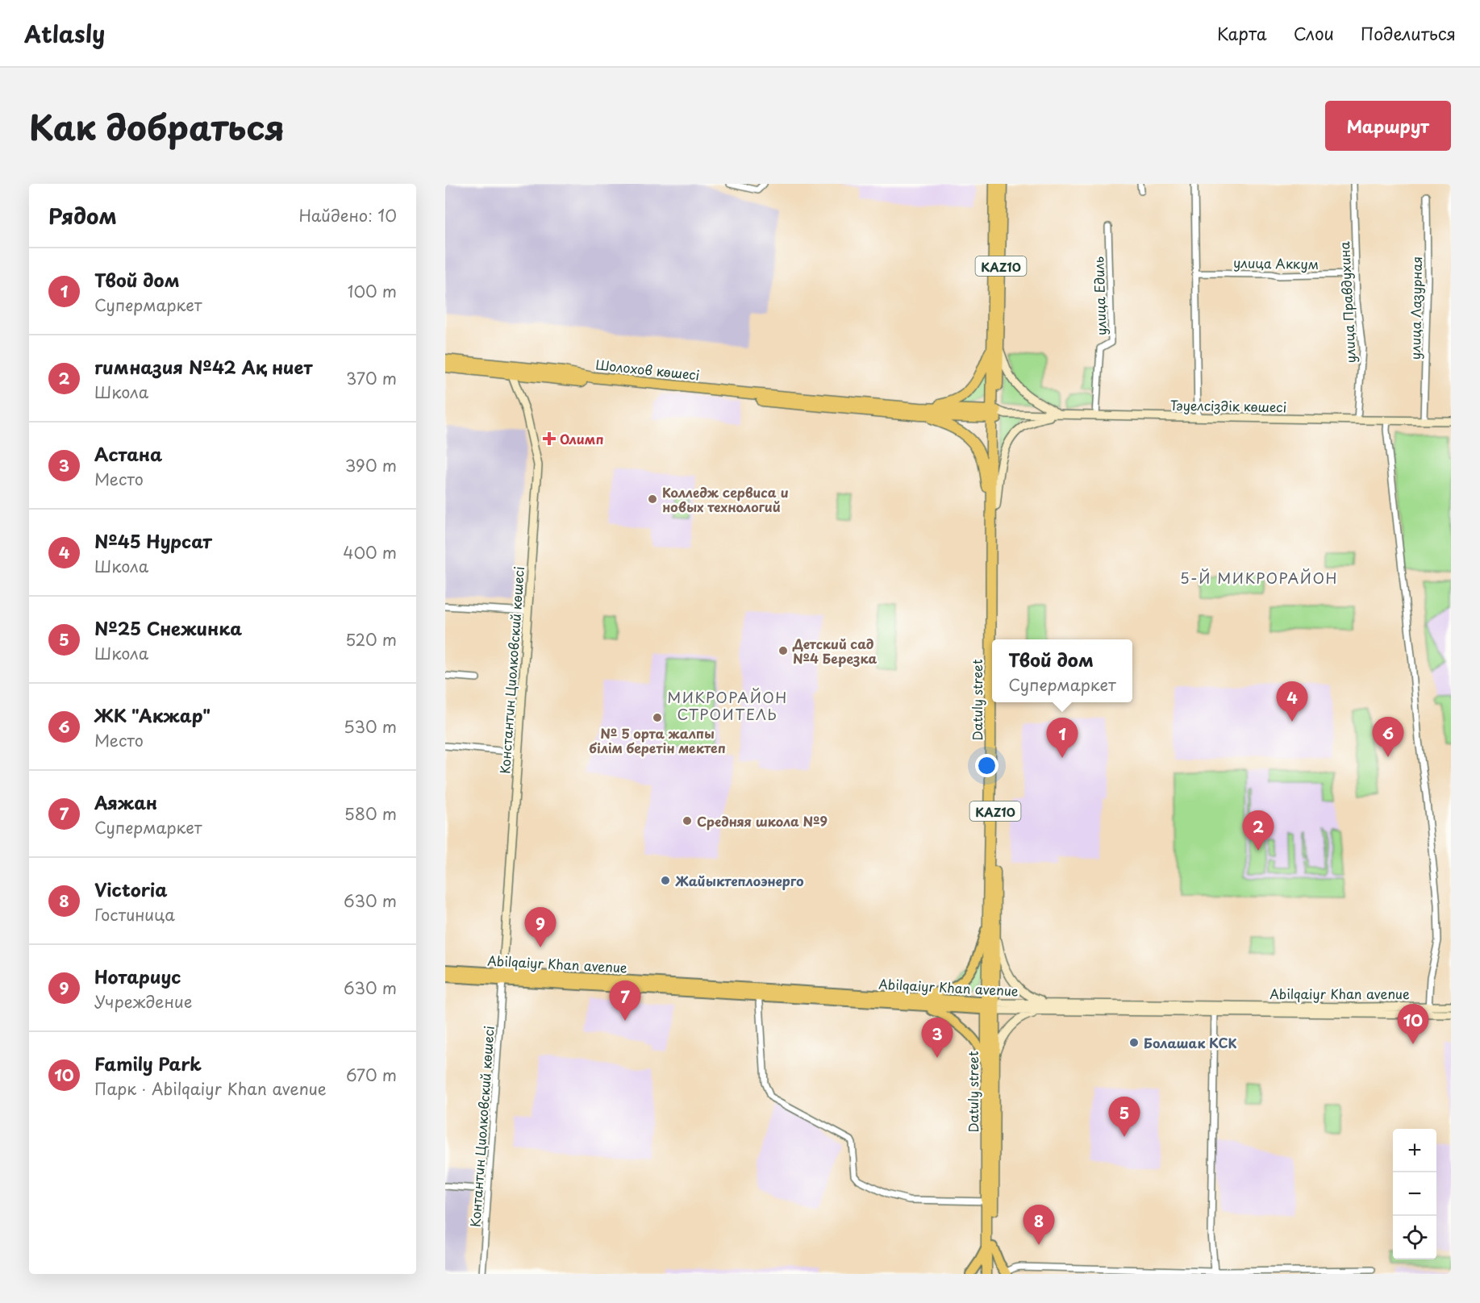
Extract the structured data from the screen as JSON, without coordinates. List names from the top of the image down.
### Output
{
  "streets": {
    "highway": ["KAZ10", "Шолохов көшесі", "Datuly street"],
    "main road": ["Тәуелсіздік көшесі", "Константин Циолковский көшесі", "Abilqaiyr Khan avenue"],
    "street": [
      "улица Аккум",
      "улица Едиль",
      "улица Правдухина",
      "улица Лазурная",
      "Контантин Циолковский көшесі"
    ]
  },
  "crossings": [
    ["улица Аккум", "улица Правдухина"],
    ["улица Едиль", "Тәуелсіздік көшесі"],
    ["улица Правдухина", "Тәуелсіздік көшесі"],
    ["улица Лазурная", "Тәуелсіздік көшесі"],
    ["Шолохов көшесі", "Константин Циолковский көшесі"],
    ["Тәуелсіздік көшесі", "Datuly street"],
    ["Константин Циолковский көшесі", "Abilqaiyr Khan avenue"],
    ["Константин Циолковский көшесі", "Контантин Циолковский көшесі"],
    ["Datuly street", "Abilqaiyr Khan avenue"],
    ["Abilqaiyr Khan avenue", "Контантин Циолковский көшесі"]
  ],
  "districts": ["5-Й МИКРОРАЙОН", "МИКРОРАЙОН СТРОИТЕЛЬ"],
  "places": {
    "health": ["Олимп"],
    "other": [
      "Колледж сервиса и новых технологий",
      "Детский сад №4 Березка",
      "№ 5 орта жалпы білім беретін мектеп",
      "Средняя школа №9",
      "Жайыктеплоэнерго",
      "Болашак КСК"
    ]
  },
  "page": {
    "header": "Atlasly",
    "nav": ["Карта", "Слои", "Поделиться"],
    "title": "Как добраться",
    "buttons": "Маршрут",
    "heading": ["Рядом", "Найдено: 10"],
    "list": [
      {
        "mark": "1",
        "name": "Твой дом",
        "note": "Супермаркет",
        "value": "100 m"
      },
      {
        "mark": "2",
        "name": "гимназия №42 Ақ ниет",
        "note": "Школа",
        "value": "370 m"
      },
      {
        "mark": "3",
        "name": "Астана",
        "note": "Место",
        "value": "390 m"
      },
      {
        "mark": "4",
        "name": "№45 Нурсат",
        "note": "Школа",
        "value": "400 m"
      },
      {
        "mark": "5",
        "name": "№25 Снежинка",
        "note": "Школа",
        "value": "520 m"
      },
      {
        "mark": "6",
        "name": "ЖК \"Акжар\"",
        "note": "Место",
        "value": "530 m"
      },
      {
        "mark": "7",
        "name": "Аяжан",
        "note": "Супермаркет",
        "value": "580 m"
      },
      {
        "mark": "8",
        "name": "Victoria",
        "note": "Гостиница",
        "value": "630 m"
      },
      {
        "mark": "9",
        "name": "Нотариус",
        "note": "Учреждение",
        "value": "630 m"
      },
      {
        "mark": "10",
        "name": "Family Park",
        "note": "Парк · Abilqaiyr Khan avenue",
        "value": "670 m"
      }
    ],
    "popup": ["Твой дом", "Супермаркет"],
    "pins": [
      "4",
      "6",
      "1",
      "2",
      "9",
      "7",
      "10",
      "3",
      "5",
      "8"
    ],
    "map_buttons": ["+", "−"]
  }
}
